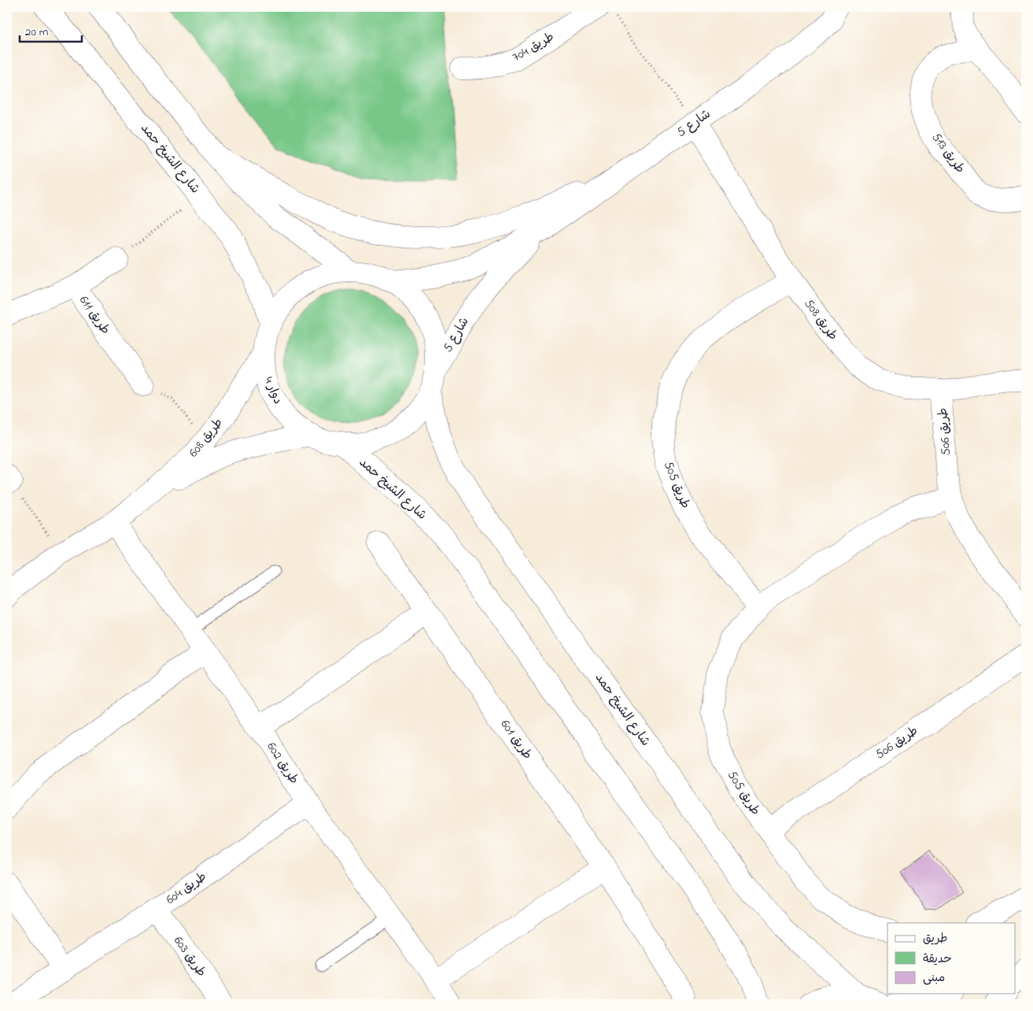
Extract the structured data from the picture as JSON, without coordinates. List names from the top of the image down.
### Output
{
  "streets": {
    "street": [
      "طريق 704",
      "شارع 5",
      "طريق 513",
      "شارع الشيخ حمد",
      "طريق 611",
      "طريق 508",
      "دوار 4",
      "طريق 506",
      "طريق 608",
      "طريق 505",
      "طريق 601",
      "طريق 602",
      "طريق 604",
      "طريق 603"
    ]
  },
  "crossings": [
    ["شارع 5", "طريق 508"],
    ["شارع 5", "دوار 4"],
    ["شارع الشيخ حمد", "دوار 4"],
    ["طريق 508", "طريق 506"],
    ["طريق 508", "طريق 505"],
    ["دوار 4", "طريق 608"],
    ["طريق 506", "طريق 505"],
    ["طريق 608", "طريق 602"],
    ["طريق 602", "طريق 604"],
    ["طريق 604", "طريق 603"]
  ],
  "legend": ["طريق", "حديقة", "مبنى"],
  "scale_bar": "20 m"
}
